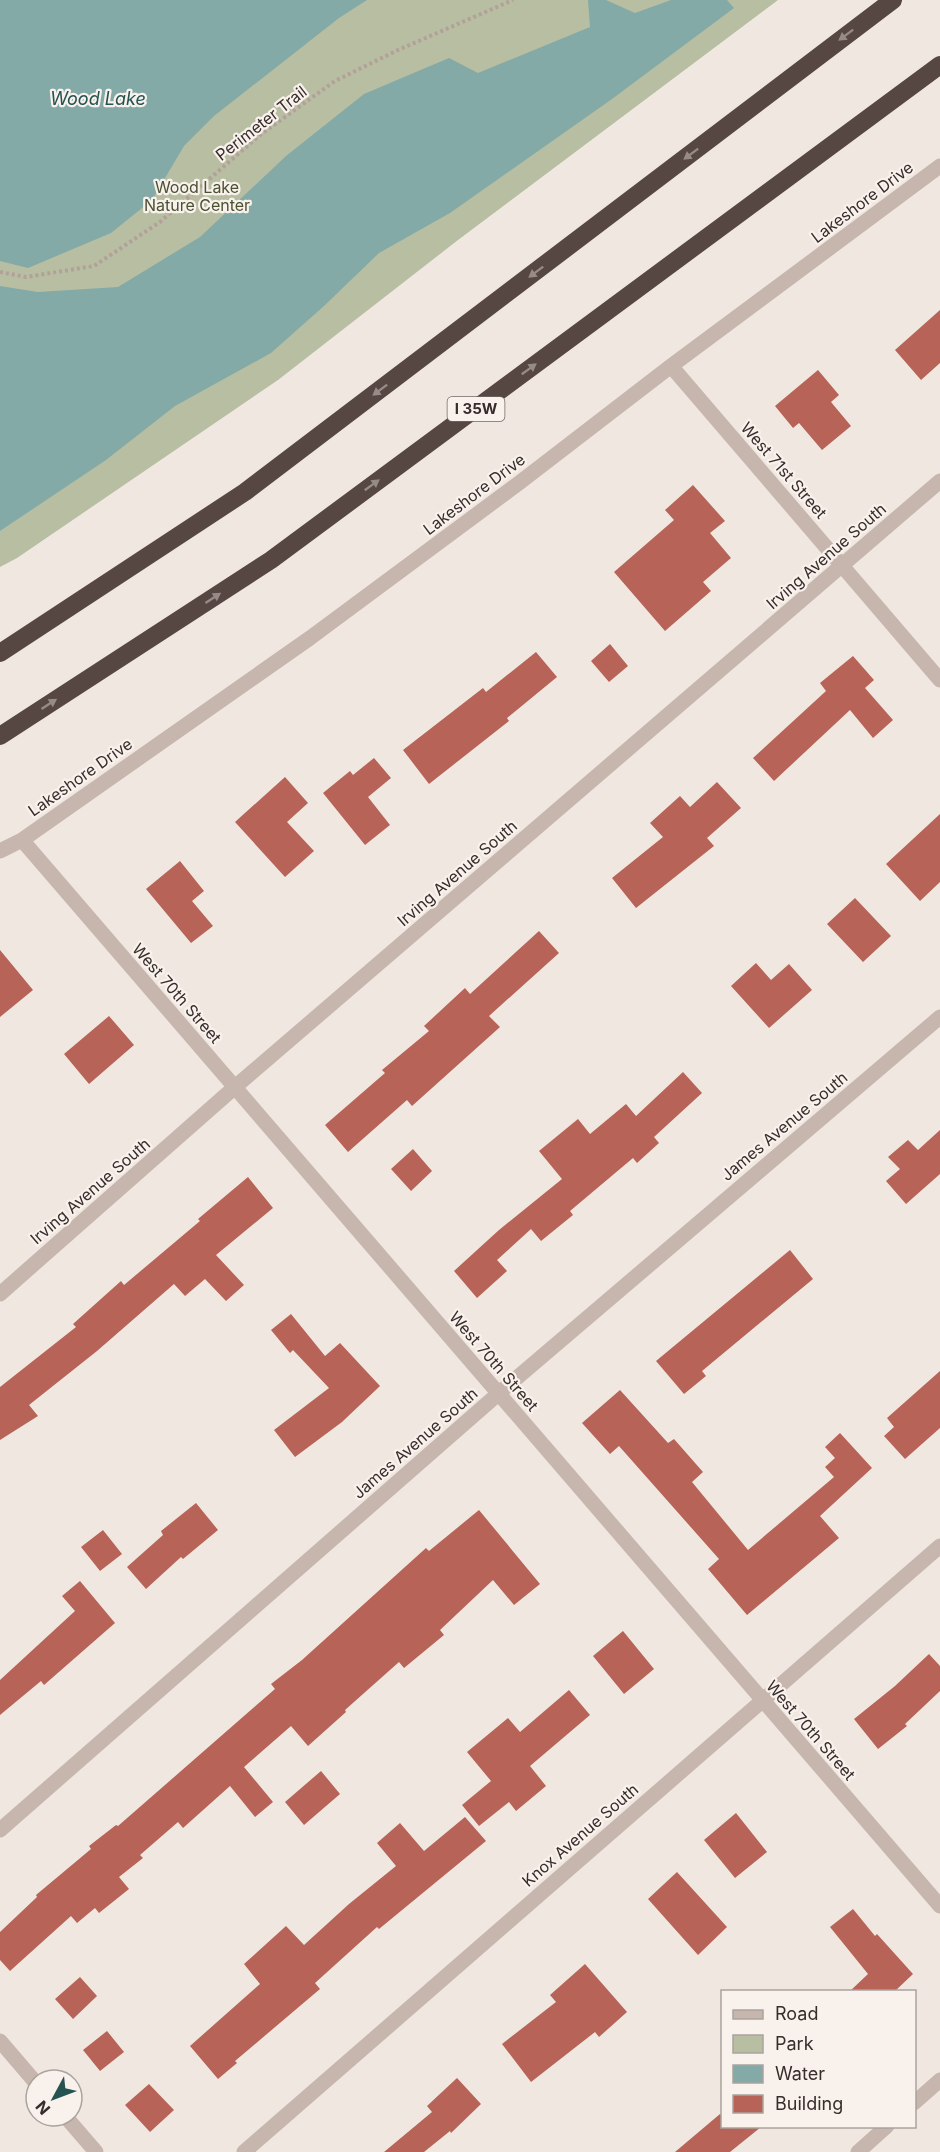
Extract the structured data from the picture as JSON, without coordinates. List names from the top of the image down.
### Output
{
  "streets": {
    "highway": ["I 35W"],
    "street": [
      "Lakeshore Drive",
      "West 71st Street",
      "Irving Avenue South",
      "West 70th Street",
      "James Avenue South",
      "Knox Avenue South"
    ],
    "path": ["Perimeter Trail"]
  },
  "crossings": [
    ["Lakeshore Drive", "West 71st Street"],
    ["Lakeshore Drive", "West 70th Street"],
    ["West 71st Street", "Irving Avenue South"],
    ["Irving Avenue South", "West 70th Street"],
    ["West 70th Street", "James Avenue South"],
    ["West 70th Street", "Knox Avenue South"]
  ],
  "water": ["Wood Lake"],
  "parks": ["Wood Lake Nature Center"],
  "legend": [
    "Road",
    "Park",
    "Water",
    "Building"
  ],
  "north": "bottom left"
}
